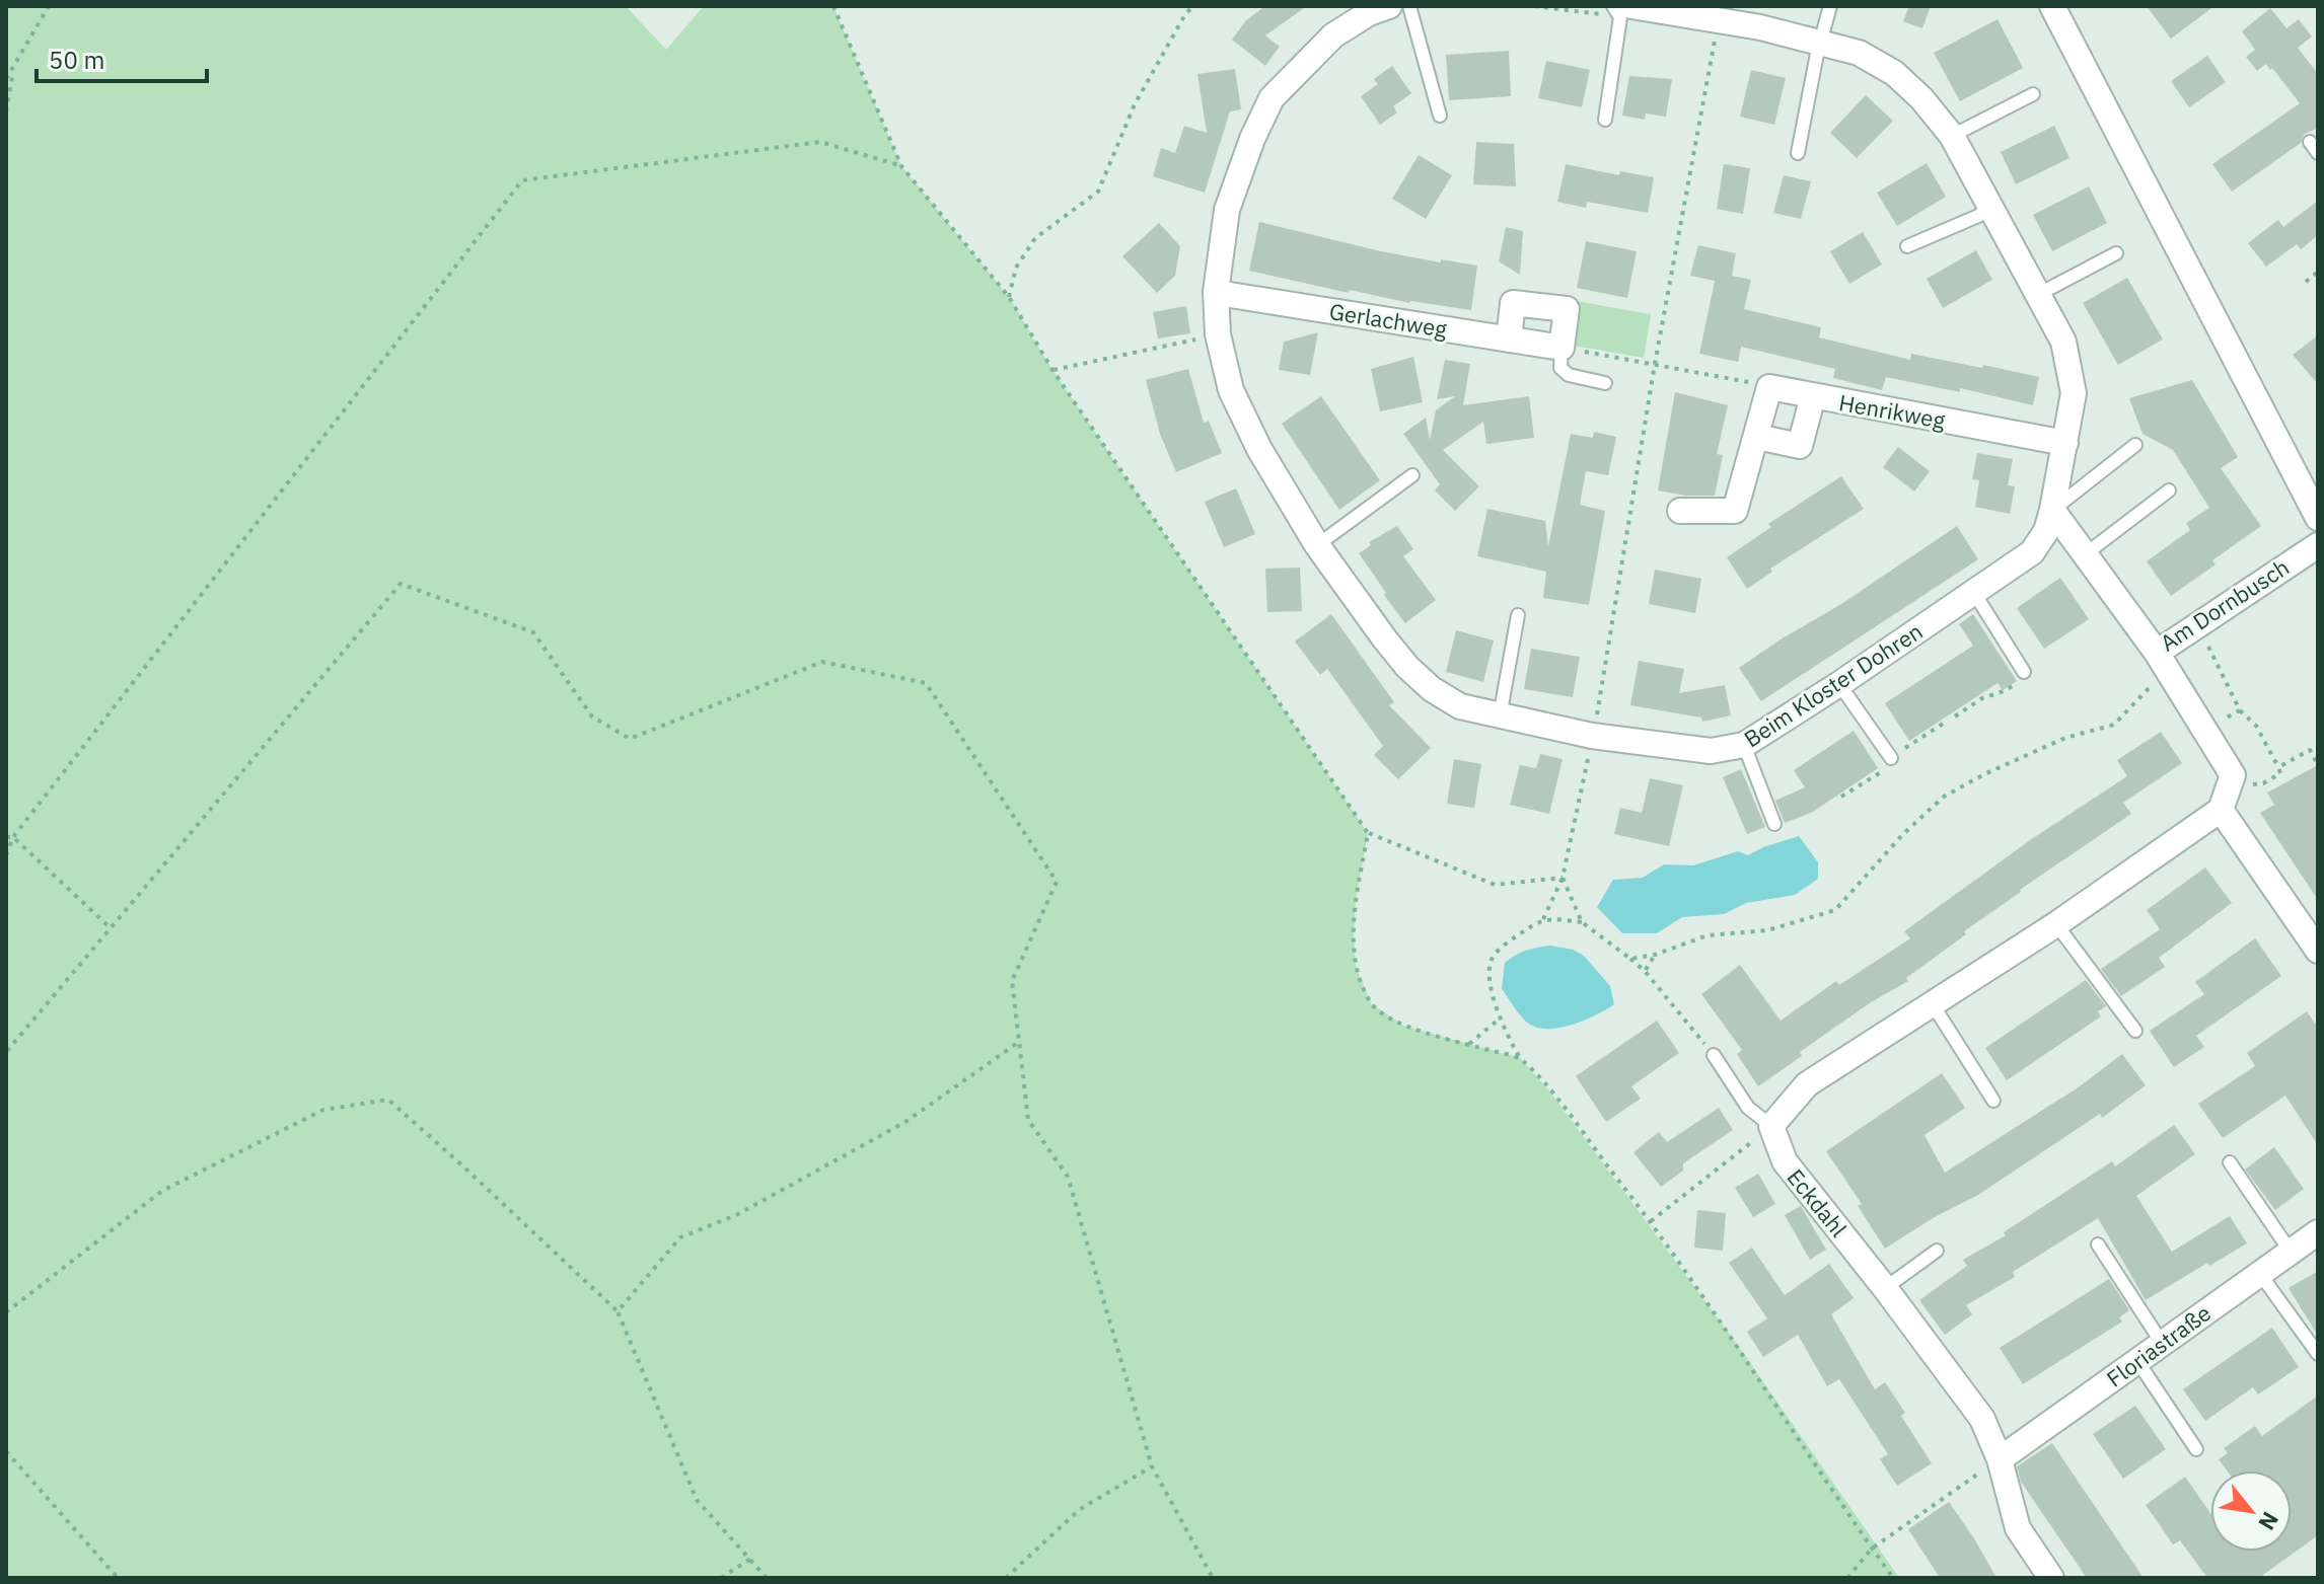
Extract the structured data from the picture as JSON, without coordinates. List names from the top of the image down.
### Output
{
  "streets": {
    "street": [
      "Gerlachweg",
      "Henrikweg",
      "Am Dornbusch",
      "Beim Kloster Dohren",
      "Eckdahl",
      "Floriastraße"
    ]
  },
  "crossings": [
    ["Gerlachweg", "Beim Kloster Dohren"],
    ["Henrikweg", "Beim Kloster Dohren"],
    ["Am Dornbusch", "Beim Kloster Dohren"],
    ["Eckdahl", "Floriastraße"]
  ],
  "scale_bar": "50 m",
  "north": "bottom right"
}
